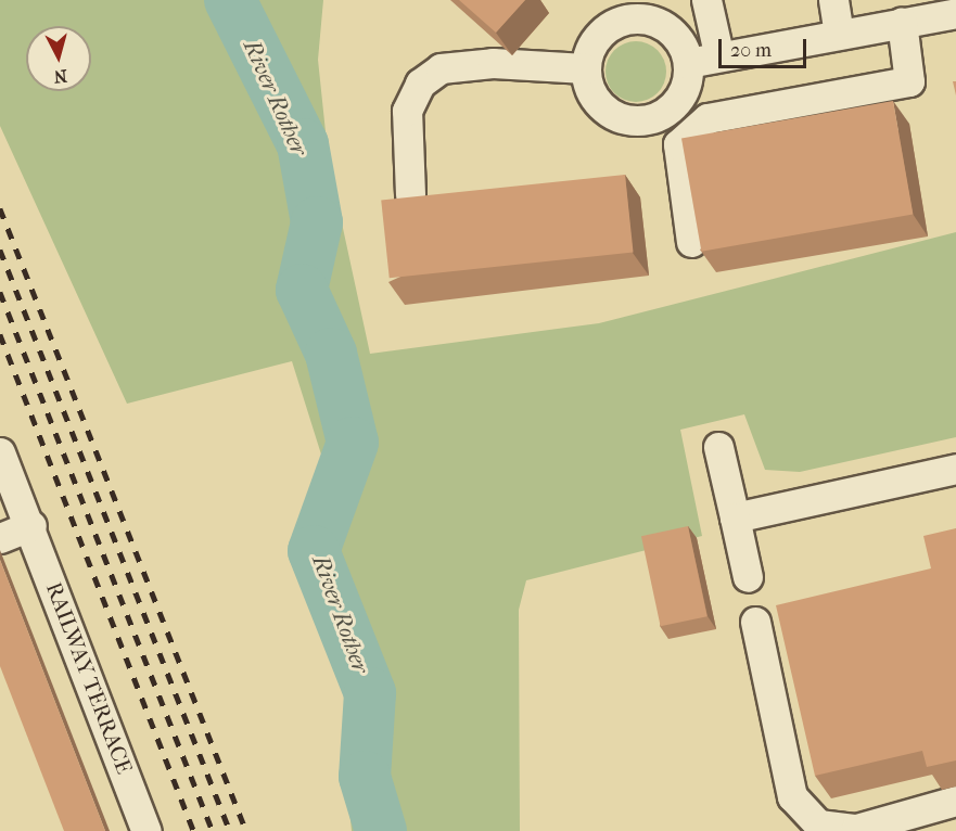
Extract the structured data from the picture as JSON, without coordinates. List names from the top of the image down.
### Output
{
  "streets": {
    "street": ["RAILWAY TERRACE"]
  },
  "water": ["River Rother"],
  "scale_bar": "20 m",
  "north": "bottom"
}
